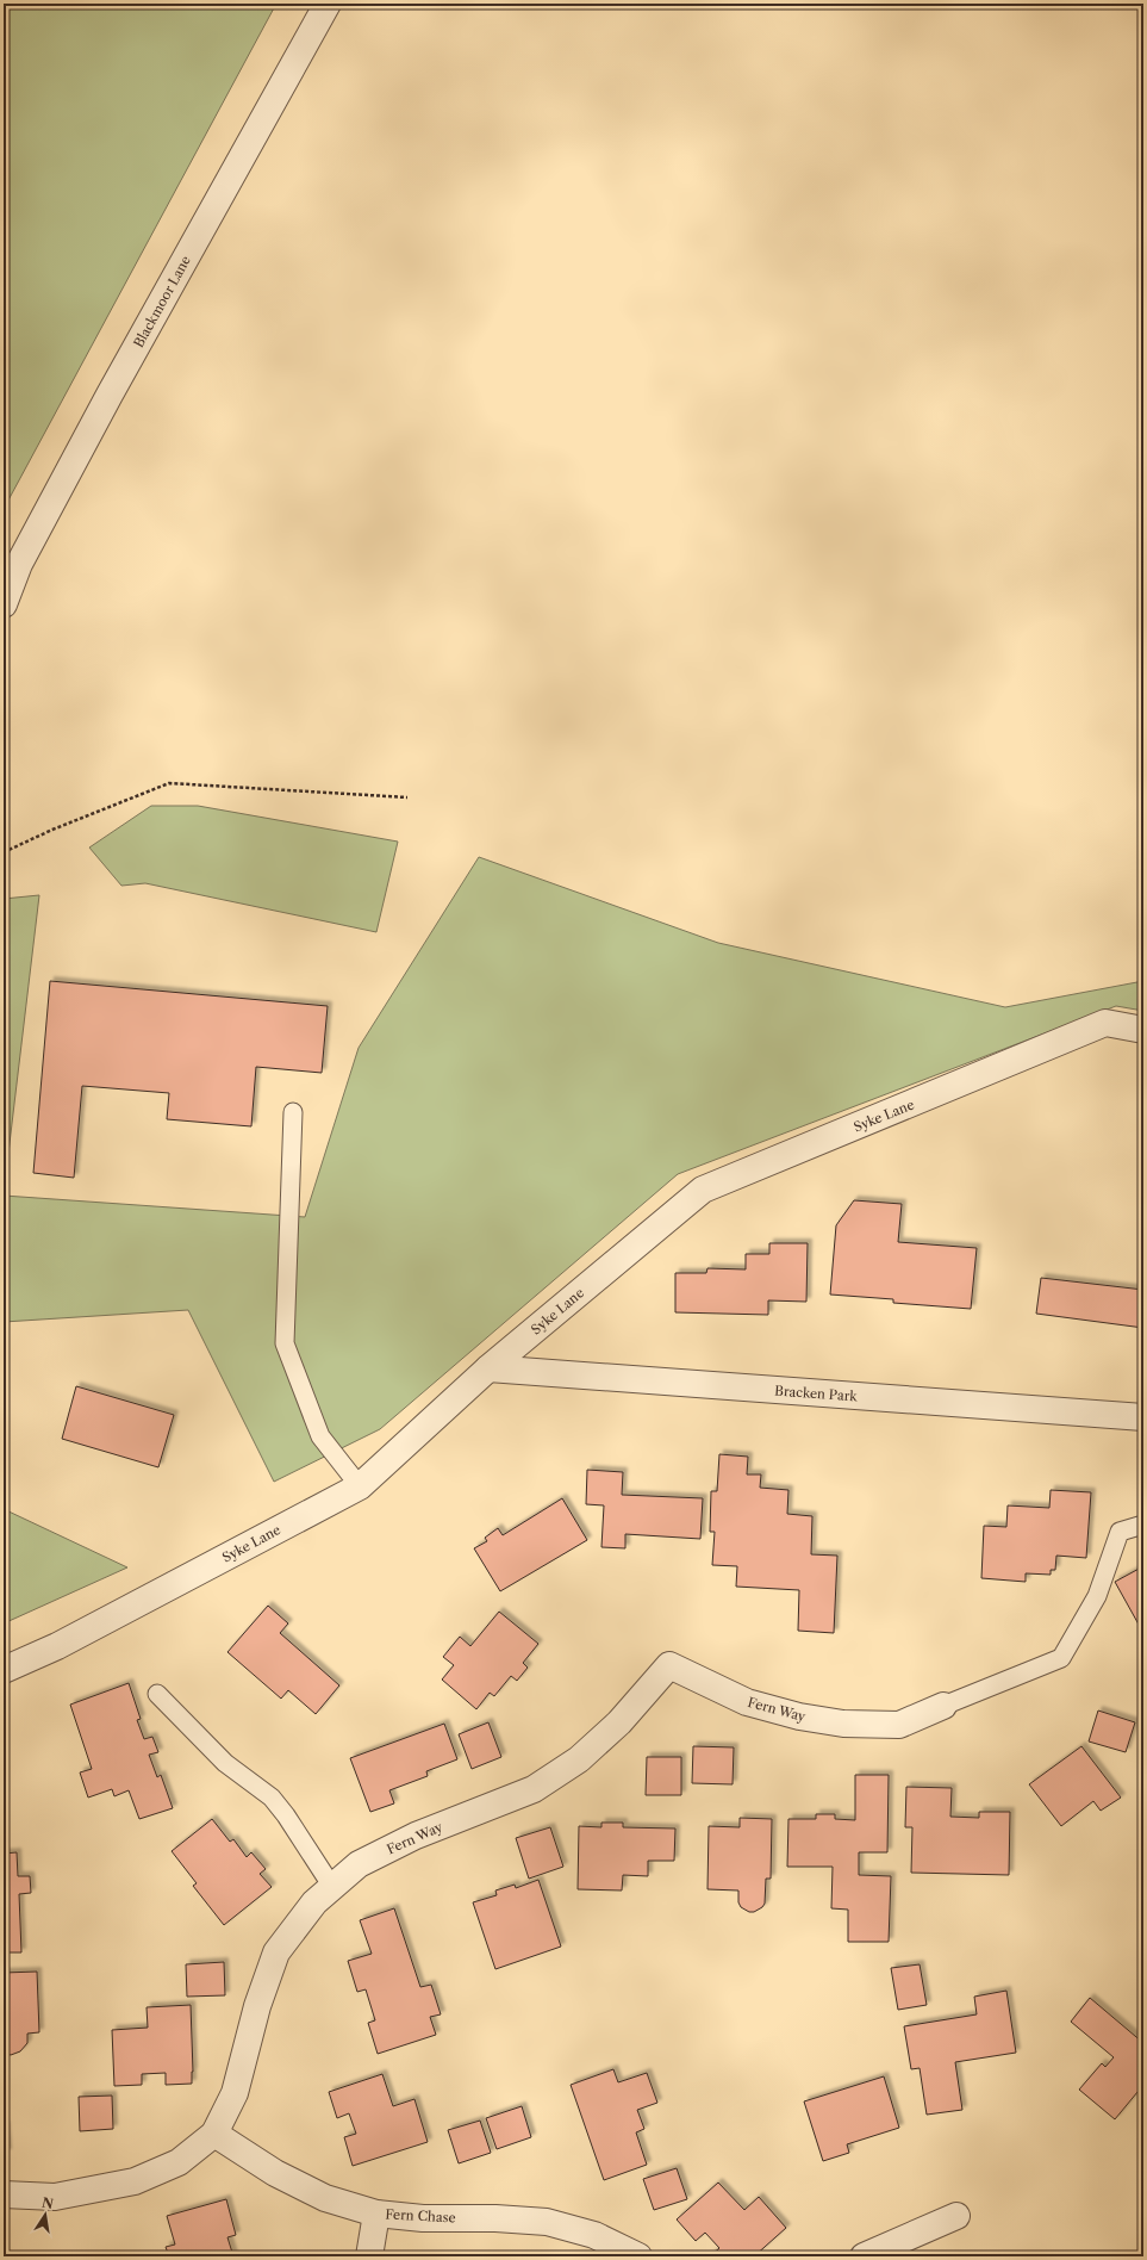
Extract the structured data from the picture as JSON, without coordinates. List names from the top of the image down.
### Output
{
  "streets": {
    "street": [
      "Blackmoor Lane",
      "Syke Lane",
      "Bracken Park",
      "Fern Way",
      "Fern Chase"
    ]
  },
  "crossings": [
    ["Syke Lane", "Bracken Park"],
    ["Fern Way", "Fern Chase"]
  ],
  "north": "top"
}
